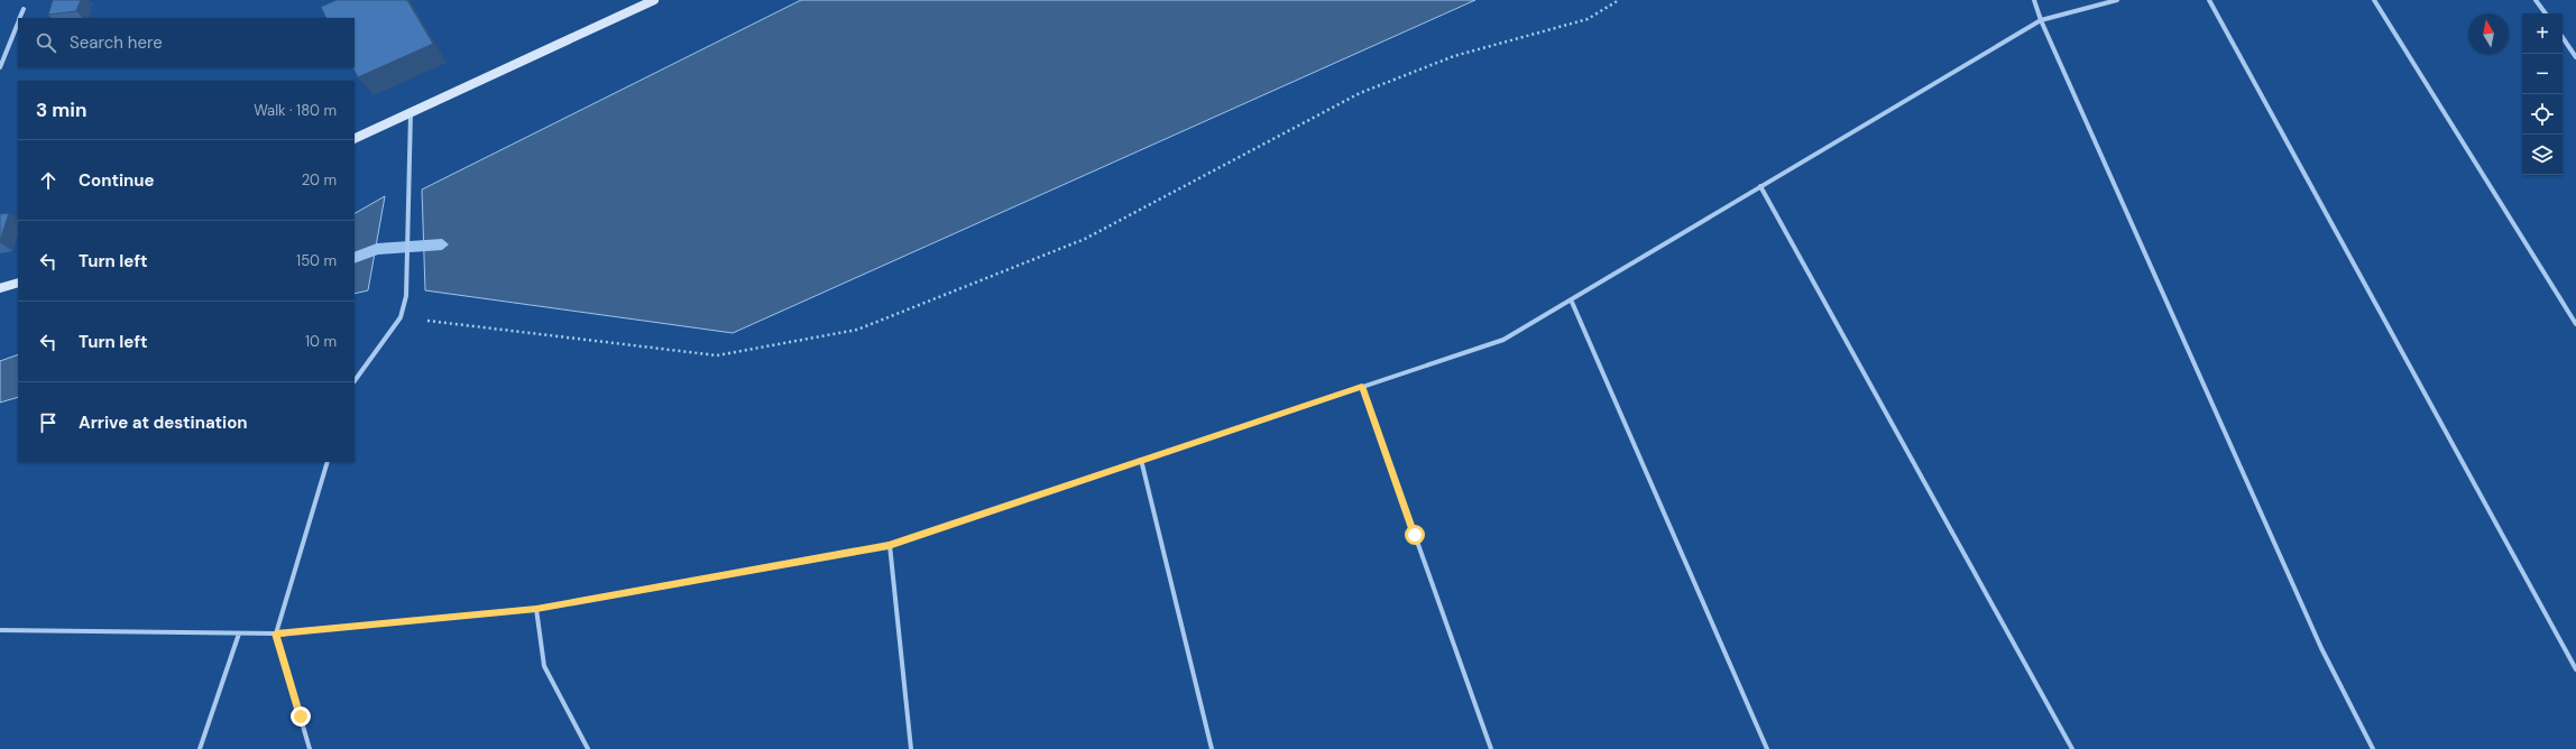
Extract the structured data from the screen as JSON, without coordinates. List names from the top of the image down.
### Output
{
  "north": "top",
  "page": {
    "map_buttons": ["+", "−"],
    "search": "Search here",
    "heading": ["3 min", "Walk · 180 m"],
    "list": [
      ["Continue", "20 m"],
      ["Turn left", "150 m"],
      ["Turn left", "10 m"],
      "Arrive at destination"
    ]
  }
}
